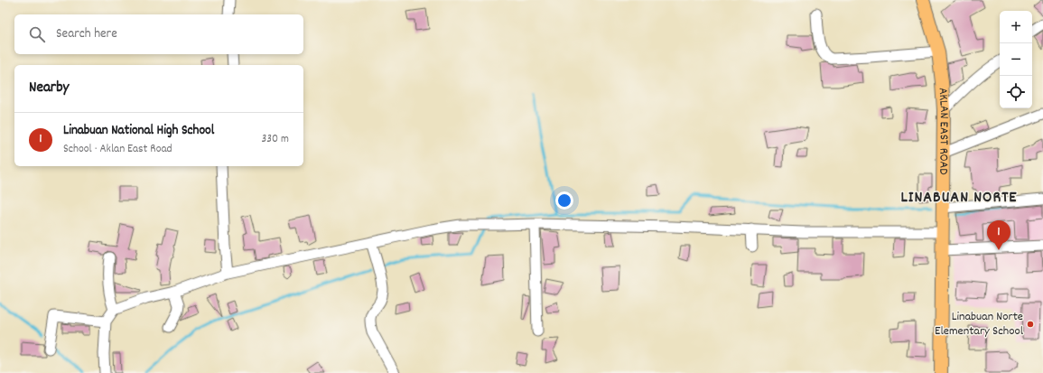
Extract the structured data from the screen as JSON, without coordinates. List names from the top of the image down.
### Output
{
  "streets": {
    "main road": ["AKLAN EAST ROAD"]
  },
  "districts": ["LINABUAN NORTE"],
  "places": ["Linabuan Norte Elementary School"],
  "page": {
    "map_buttons": ["+", "−"],
    "search": "Search here",
    "heading": "Nearby",
    "list": [
      {
        "mark": "1",
        "name": "Linabuan National High School",
        "note": "School · Aklan East Road",
        "value": "330 m"
      }
    ],
    "pins": "1"
  }
}
